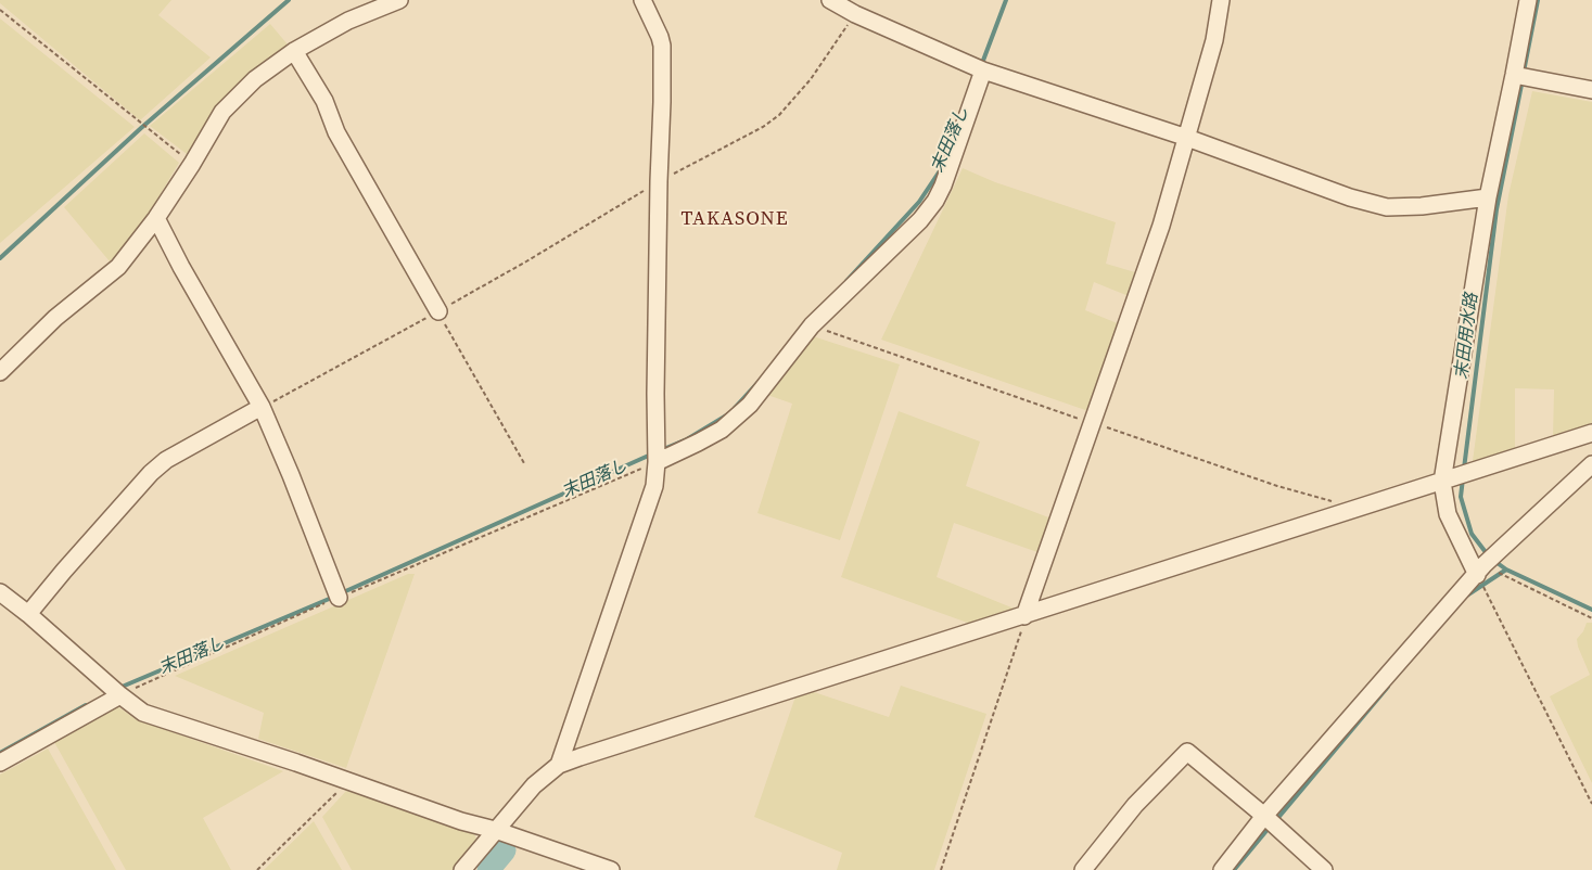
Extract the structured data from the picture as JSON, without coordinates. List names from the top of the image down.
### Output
{
  "districts": ["TAKASONE"],
  "water": ["末田落し", "末田用水路"]
}
